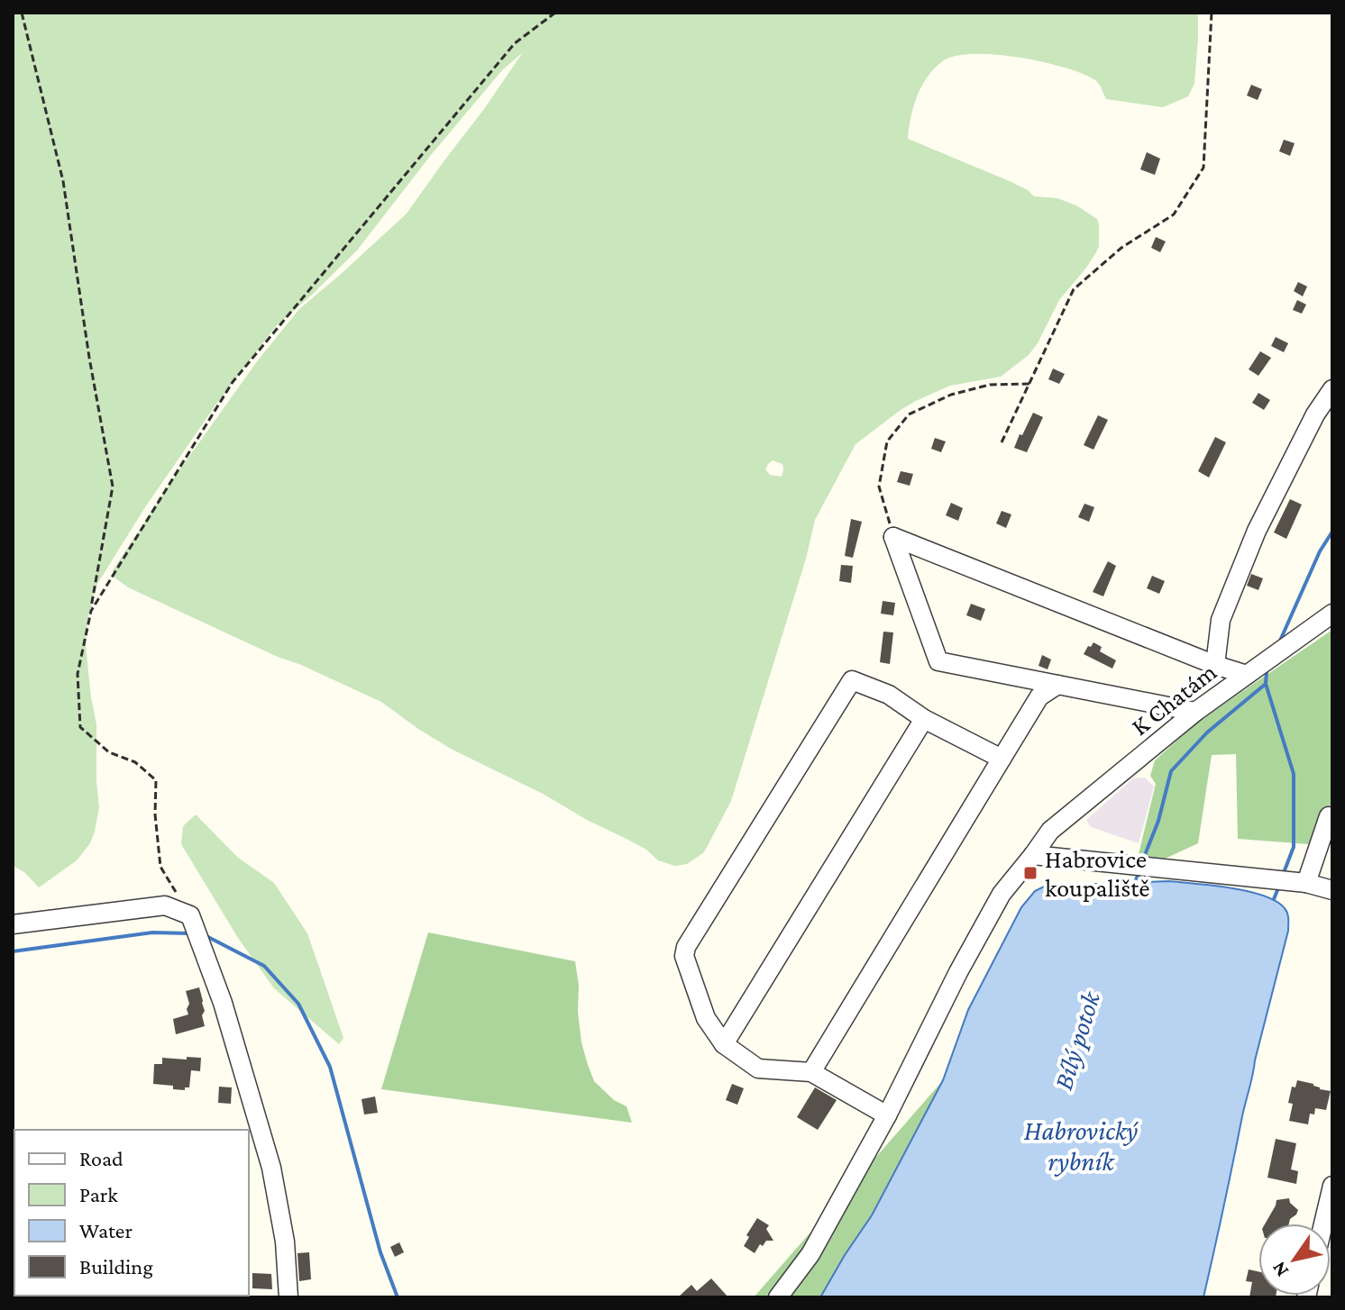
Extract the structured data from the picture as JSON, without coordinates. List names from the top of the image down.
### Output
{
  "streets": {
    "street": ["K Chatám"]
  },
  "water": ["Bílý potok", "Habrovický rybník"],
  "places": {
    "transit": ["Habrovice koupaliště"]
  },
  "legend": [
    "Road",
    "Park",
    "Water",
    "Building"
  ],
  "north": "bottom left"
}
